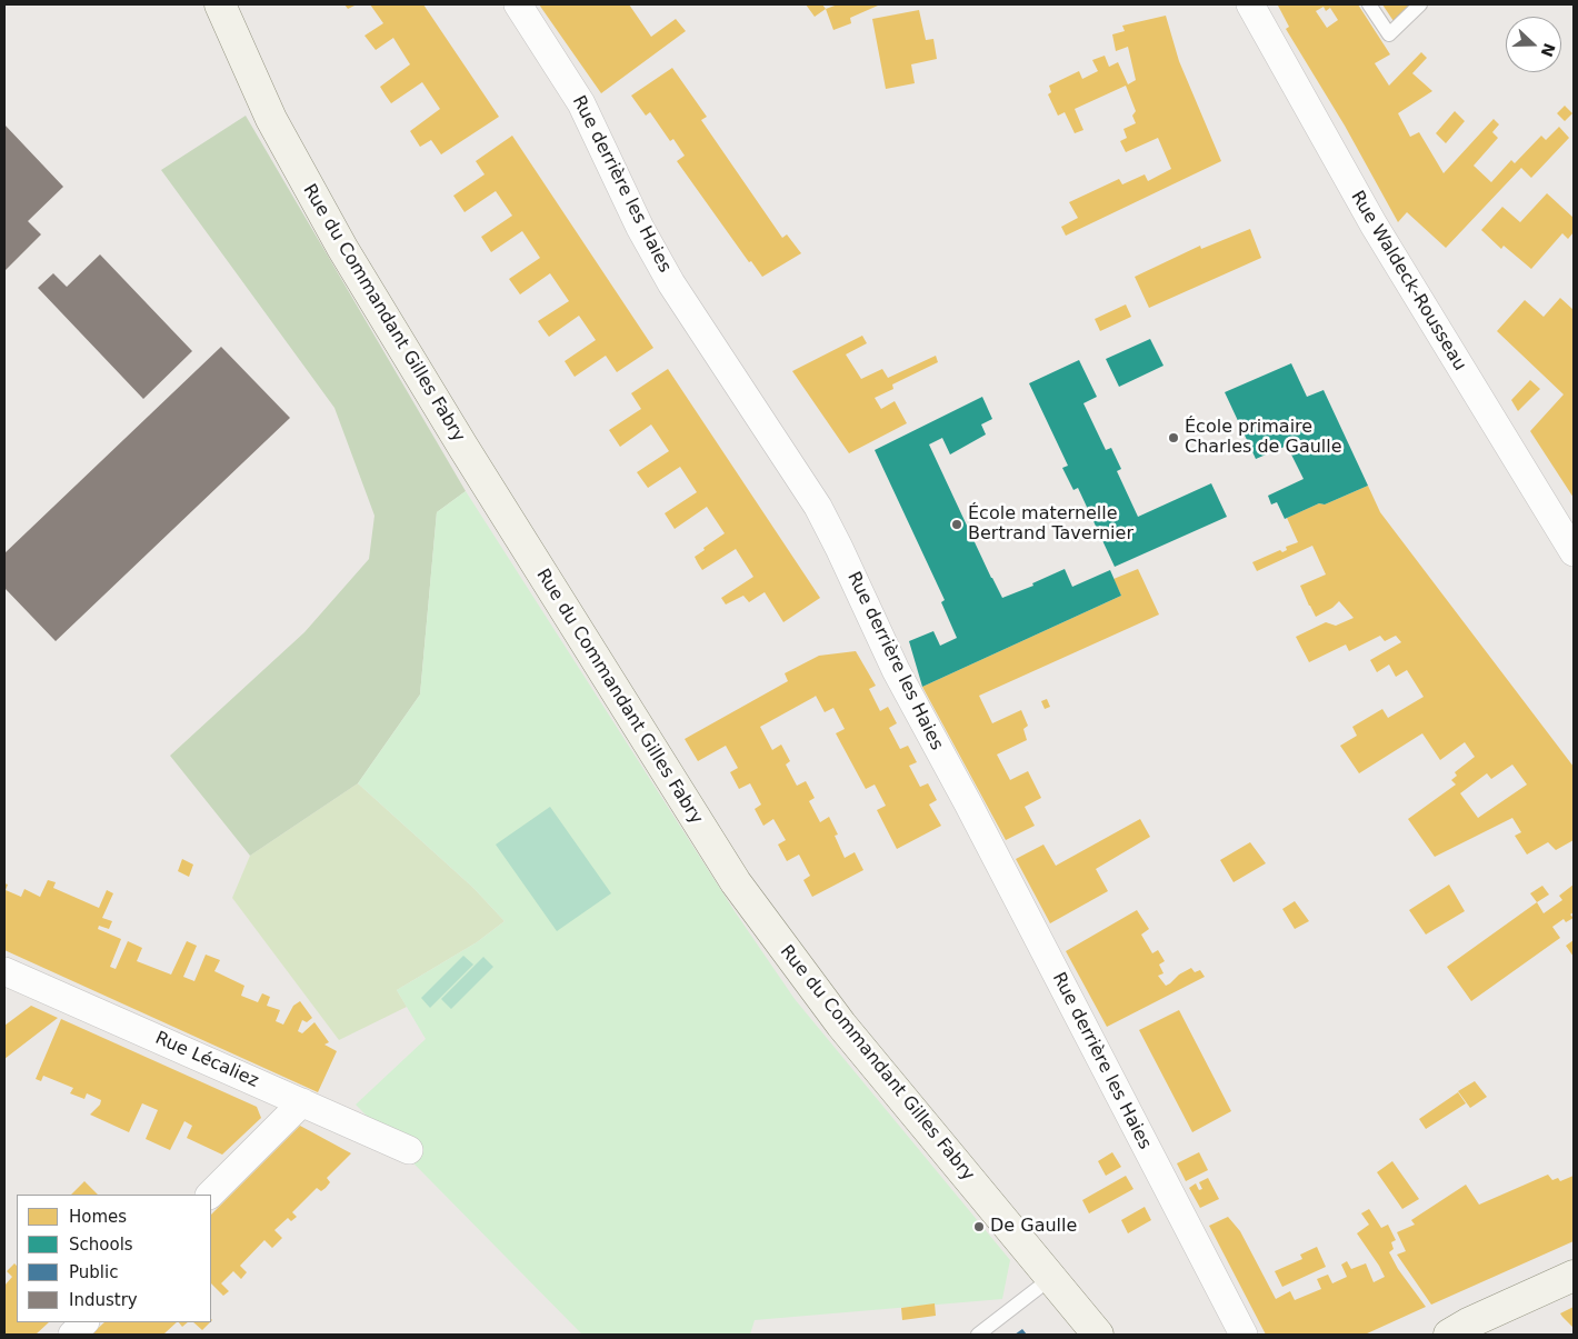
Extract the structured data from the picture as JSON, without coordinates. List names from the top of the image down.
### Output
{
  "streets": {
    "street": [
      "Rue derrière les Haies",
      "Rue Waldeck-Rousseau",
      "Rue du Commandant Gilles Fabry",
      "Rue Lécaliez"
    ]
  },
  "places": ["École primaire Charles de Gaulle", "École maternelle Bertrand Tavernier", "De Gaulle"],
  "legend": [
    "Homes",
    "Schools",
    "Public",
    "Industry"
  ],
  "north": "right"
}
